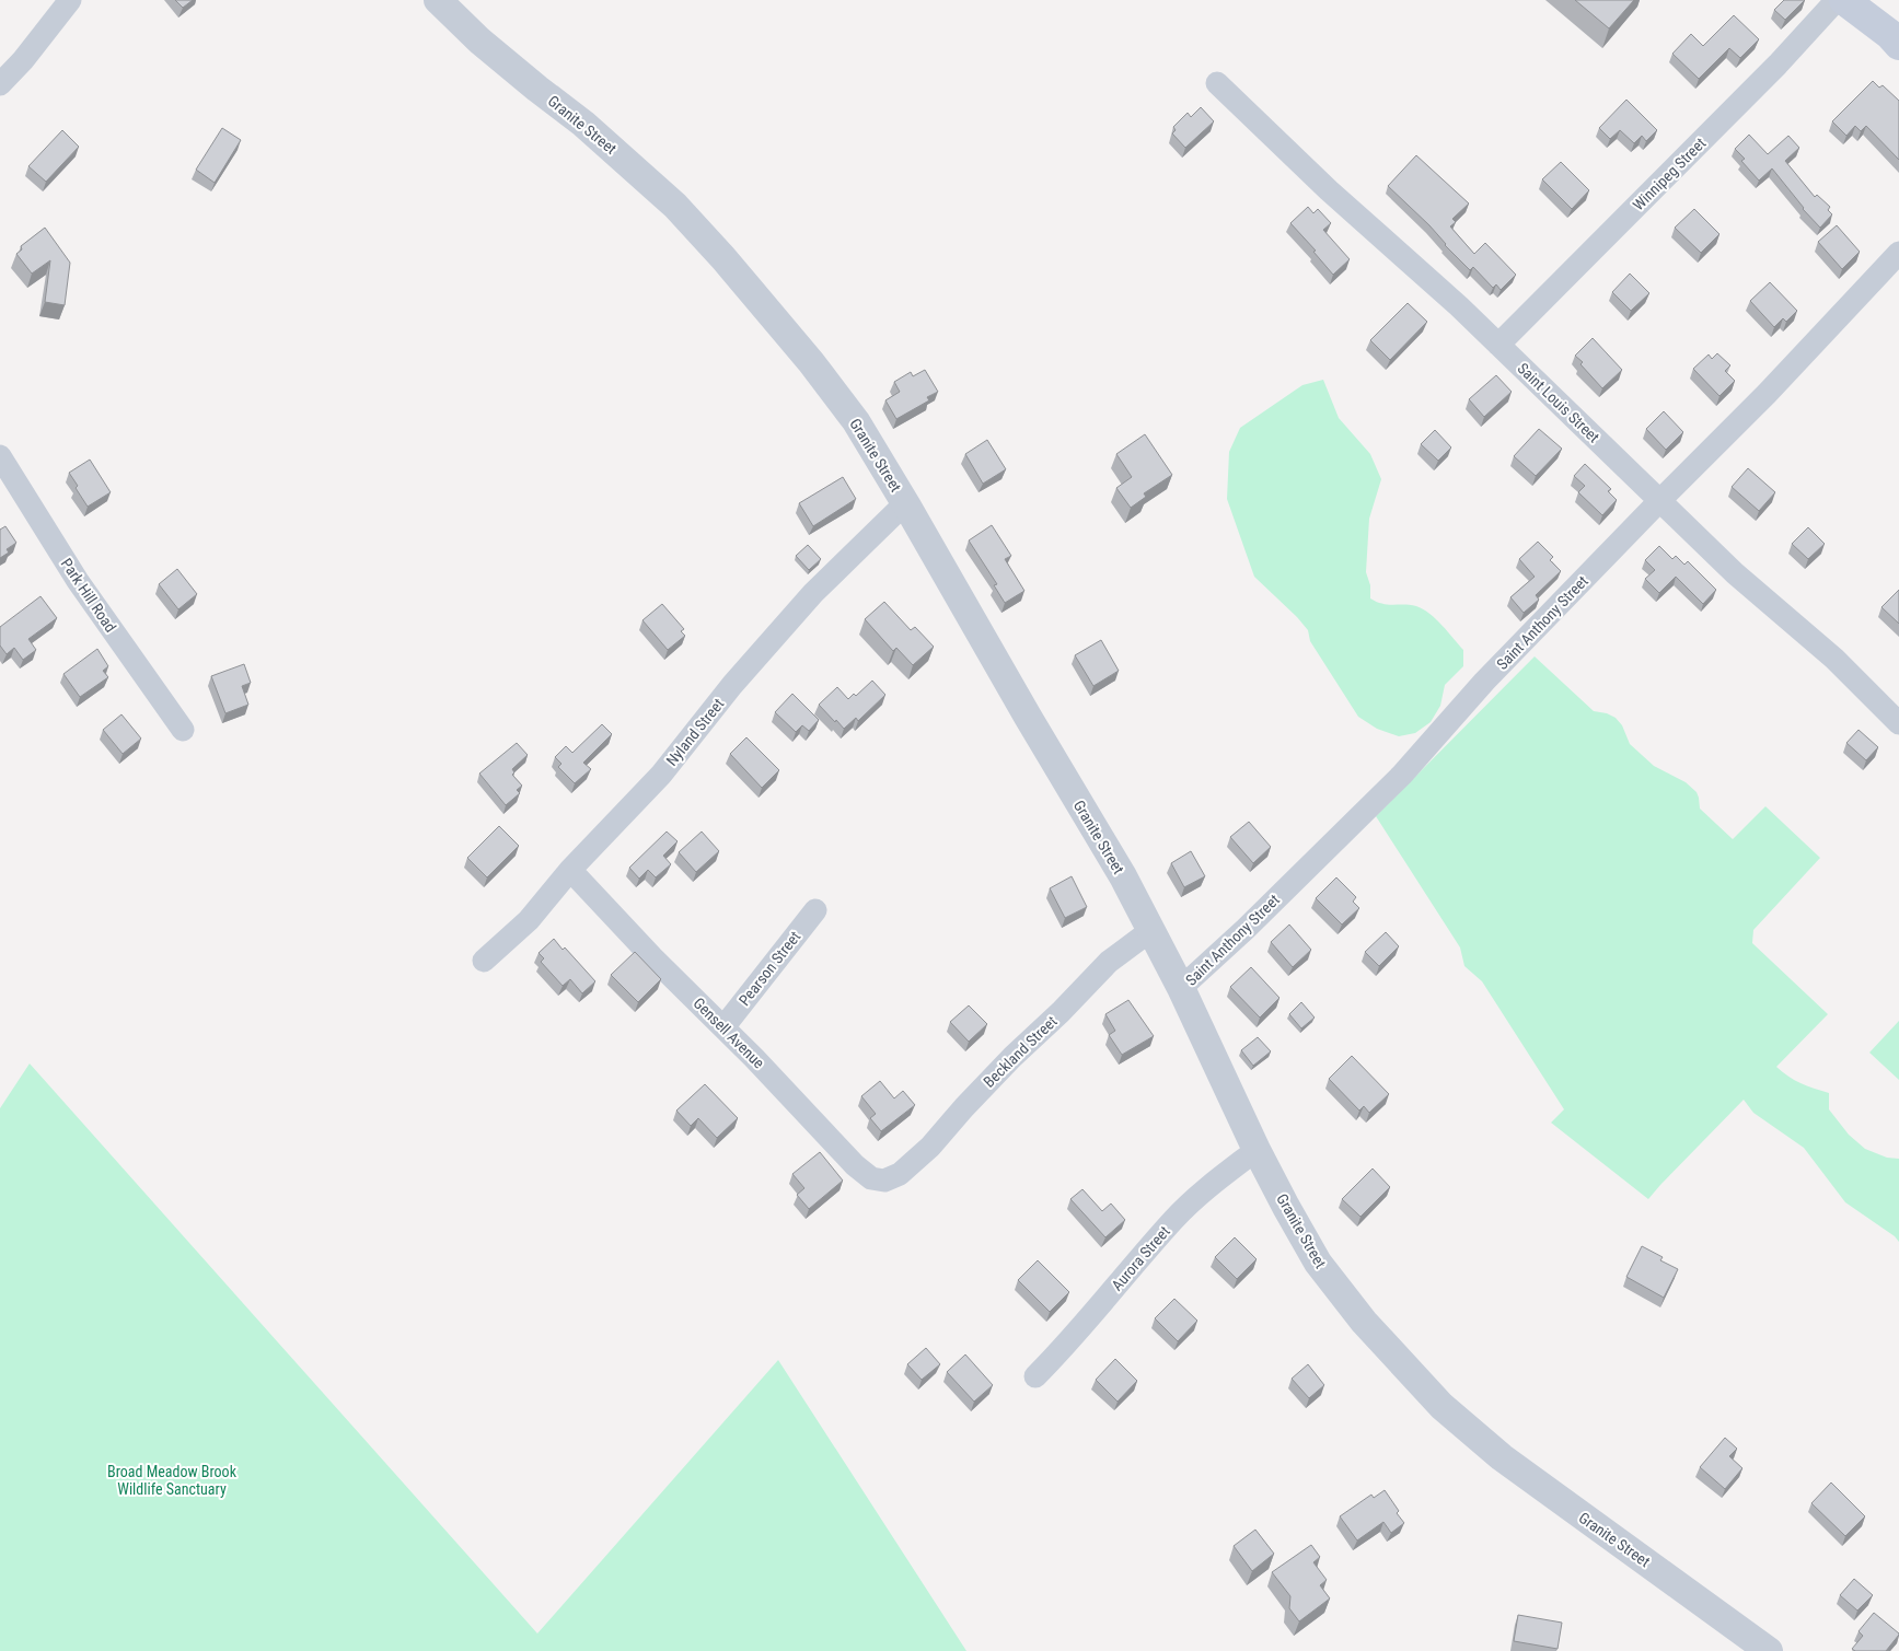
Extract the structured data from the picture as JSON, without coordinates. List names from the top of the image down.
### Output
{
  "streets": {
    "street": [
      "Granite Street",
      "Winnipeg Street",
      "Saint Louis Street",
      "Park Hill Road",
      "Saint Anthony Street",
      "Nyland Street",
      "Pearson Street",
      "Gensell Avenue",
      "Beckland Street",
      "Aurora Street"
    ]
  },
  "crossings": [
    ["Granite Street", "Saint Anthony Street"],
    ["Granite Street", "Nyland Street"],
    ["Granite Street", "Beckland Street"],
    ["Granite Street", "Aurora Street"],
    ["Winnipeg Street", "Saint Louis Street"],
    ["Saint Louis Street", "Saint Anthony Street"],
    ["Nyland Street", "Gensell Avenue"],
    ["Pearson Street", "Gensell Avenue"],
    ["Gensell Avenue", "Beckland Street"]
  ],
  "parks": ["Broad Meadow Brook Wildlife Sanctuary"]
}
